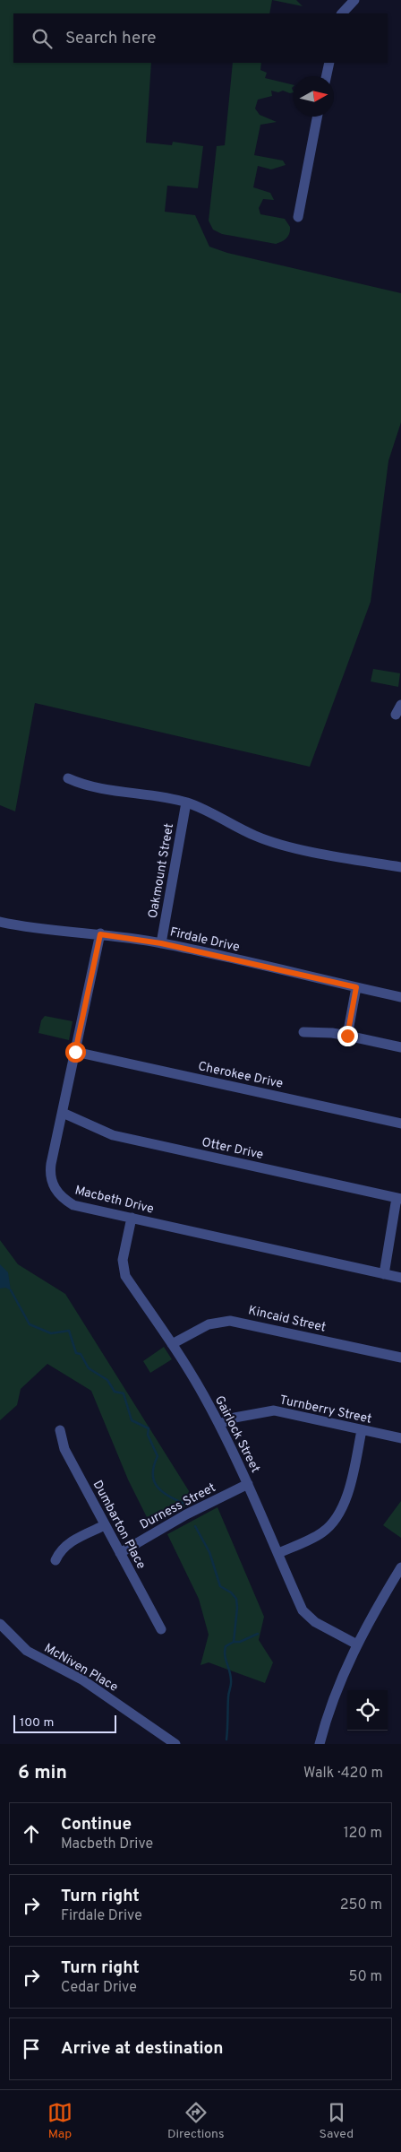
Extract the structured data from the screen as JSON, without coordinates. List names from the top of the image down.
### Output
{
  "streets": {
    "street": [
      "Oakmount Street",
      "Firdale Drive",
      "Cherokee Drive",
      "Otter Drive",
      "Macbeth Drive",
      "Kincaid Street",
      "Turnberry Street",
      "Gairlock Street",
      "Durness Street",
      "Dumbarton Place",
      "McNiven Place"
    ]
  },
  "crossings": [
    ["Oakmount Street", "Firdale Drive"],
    ["Firdale Drive", "Macbeth Drive"],
    ["Cherokee Drive", "Macbeth Drive"],
    ["Otter Drive", "Macbeth Drive"],
    ["Macbeth Drive", "Gairlock Street"],
    ["Kincaid Street", "Gairlock Street"],
    ["Turnberry Street", "Gairlock Street"],
    ["Gairlock Street", "Durness Street"],
    ["Durness Street", "Dumbarton Place"]
  ],
  "scale_bar": "100 m",
  "north": "right",
  "page": {
    "search": "Search here",
    "scale": "100 m",
    "heading": ["6 min", "Walk · 420 m"],
    "list": [
      ["Continue", "Macbeth Drive", "120 m"],
      ["Turn right", "Firdale Drive", "250 m"],
      ["Turn right", "Cedar Drive", "50 m"],
      "Arrive at destination"
    ],
    "nav": ["Map", "Directions", "Saved"]
  }
}
